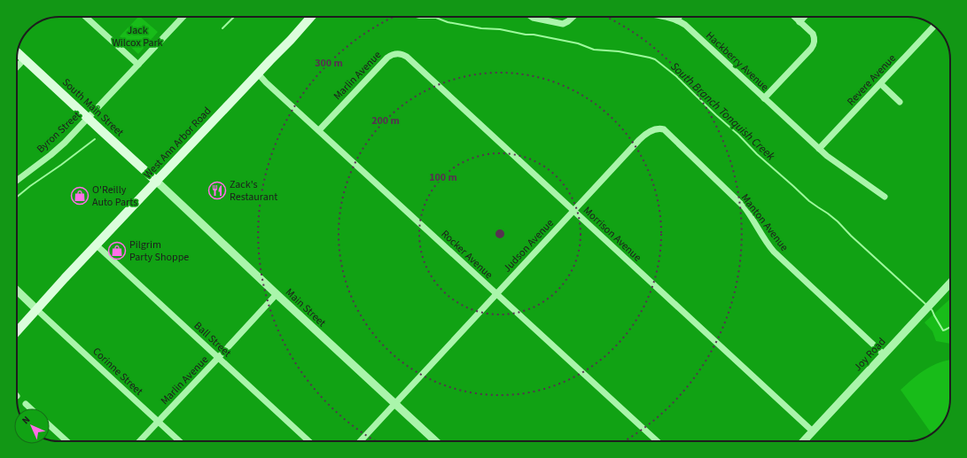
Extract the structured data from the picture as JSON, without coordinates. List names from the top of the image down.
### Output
{
  "streets": {
    "main road": ["South Main Street", "West Ann Arbor Road"],
    "street": [
      "Hackberry Avenue",
      "Marlin Avenue",
      "Revere Avenue",
      "Byron Street",
      "Manton Avenue",
      "Morrison Avenue",
      "Judson Avenue",
      "Rocker Avenue",
      "Main Street",
      "Ball Street",
      "Joy Road",
      "Corinne Street"
    ]
  },
  "crossings": [
    ["Hackberry Avenue", "Revere Avenue"],
    ["Marlin Avenue", "Morrison Avenue"],
    ["Marlin Avenue", "Rocker Avenue"],
    ["Marlin Avenue", "Main Street"],
    ["Marlin Avenue", "Ball Street"],
    ["Marlin Avenue", "Corinne Street"],
    ["South Main Street", "Byron Street"],
    ["South Main Street", "West Ann Arbor Road"],
    ["South Main Street", "Main Street"],
    ["West Ann Arbor Road", "Rocker Avenue"],
    ["West Ann Arbor Road", "Main Street"],
    ["West Ann Arbor Road", "Ball Street"],
    ["West Ann Arbor Road", "Corinne Street"],
    ["Manton Avenue", "Judson Avenue"],
    ["Manton Avenue", "Joy Road"],
    ["Morrison Avenue", "Judson Avenue"],
    ["Morrison Avenue", "Joy Road"],
    ["Judson Avenue", "Rocker Avenue"],
    ["Judson Avenue", "Main Street"]
  ],
  "water": ["South Branch Tonquish Creek"],
  "parks": ["Jack Wilcox Park"],
  "places": {
    "restaurant": ["Zack's Restaurant"],
    "shop": ["O'Reilly Auto Parts", "Pilgrim Party Shoppe"]
  },
  "north": "top left",
  "rings": ["300 m", "200 m", "100 m"]
}
